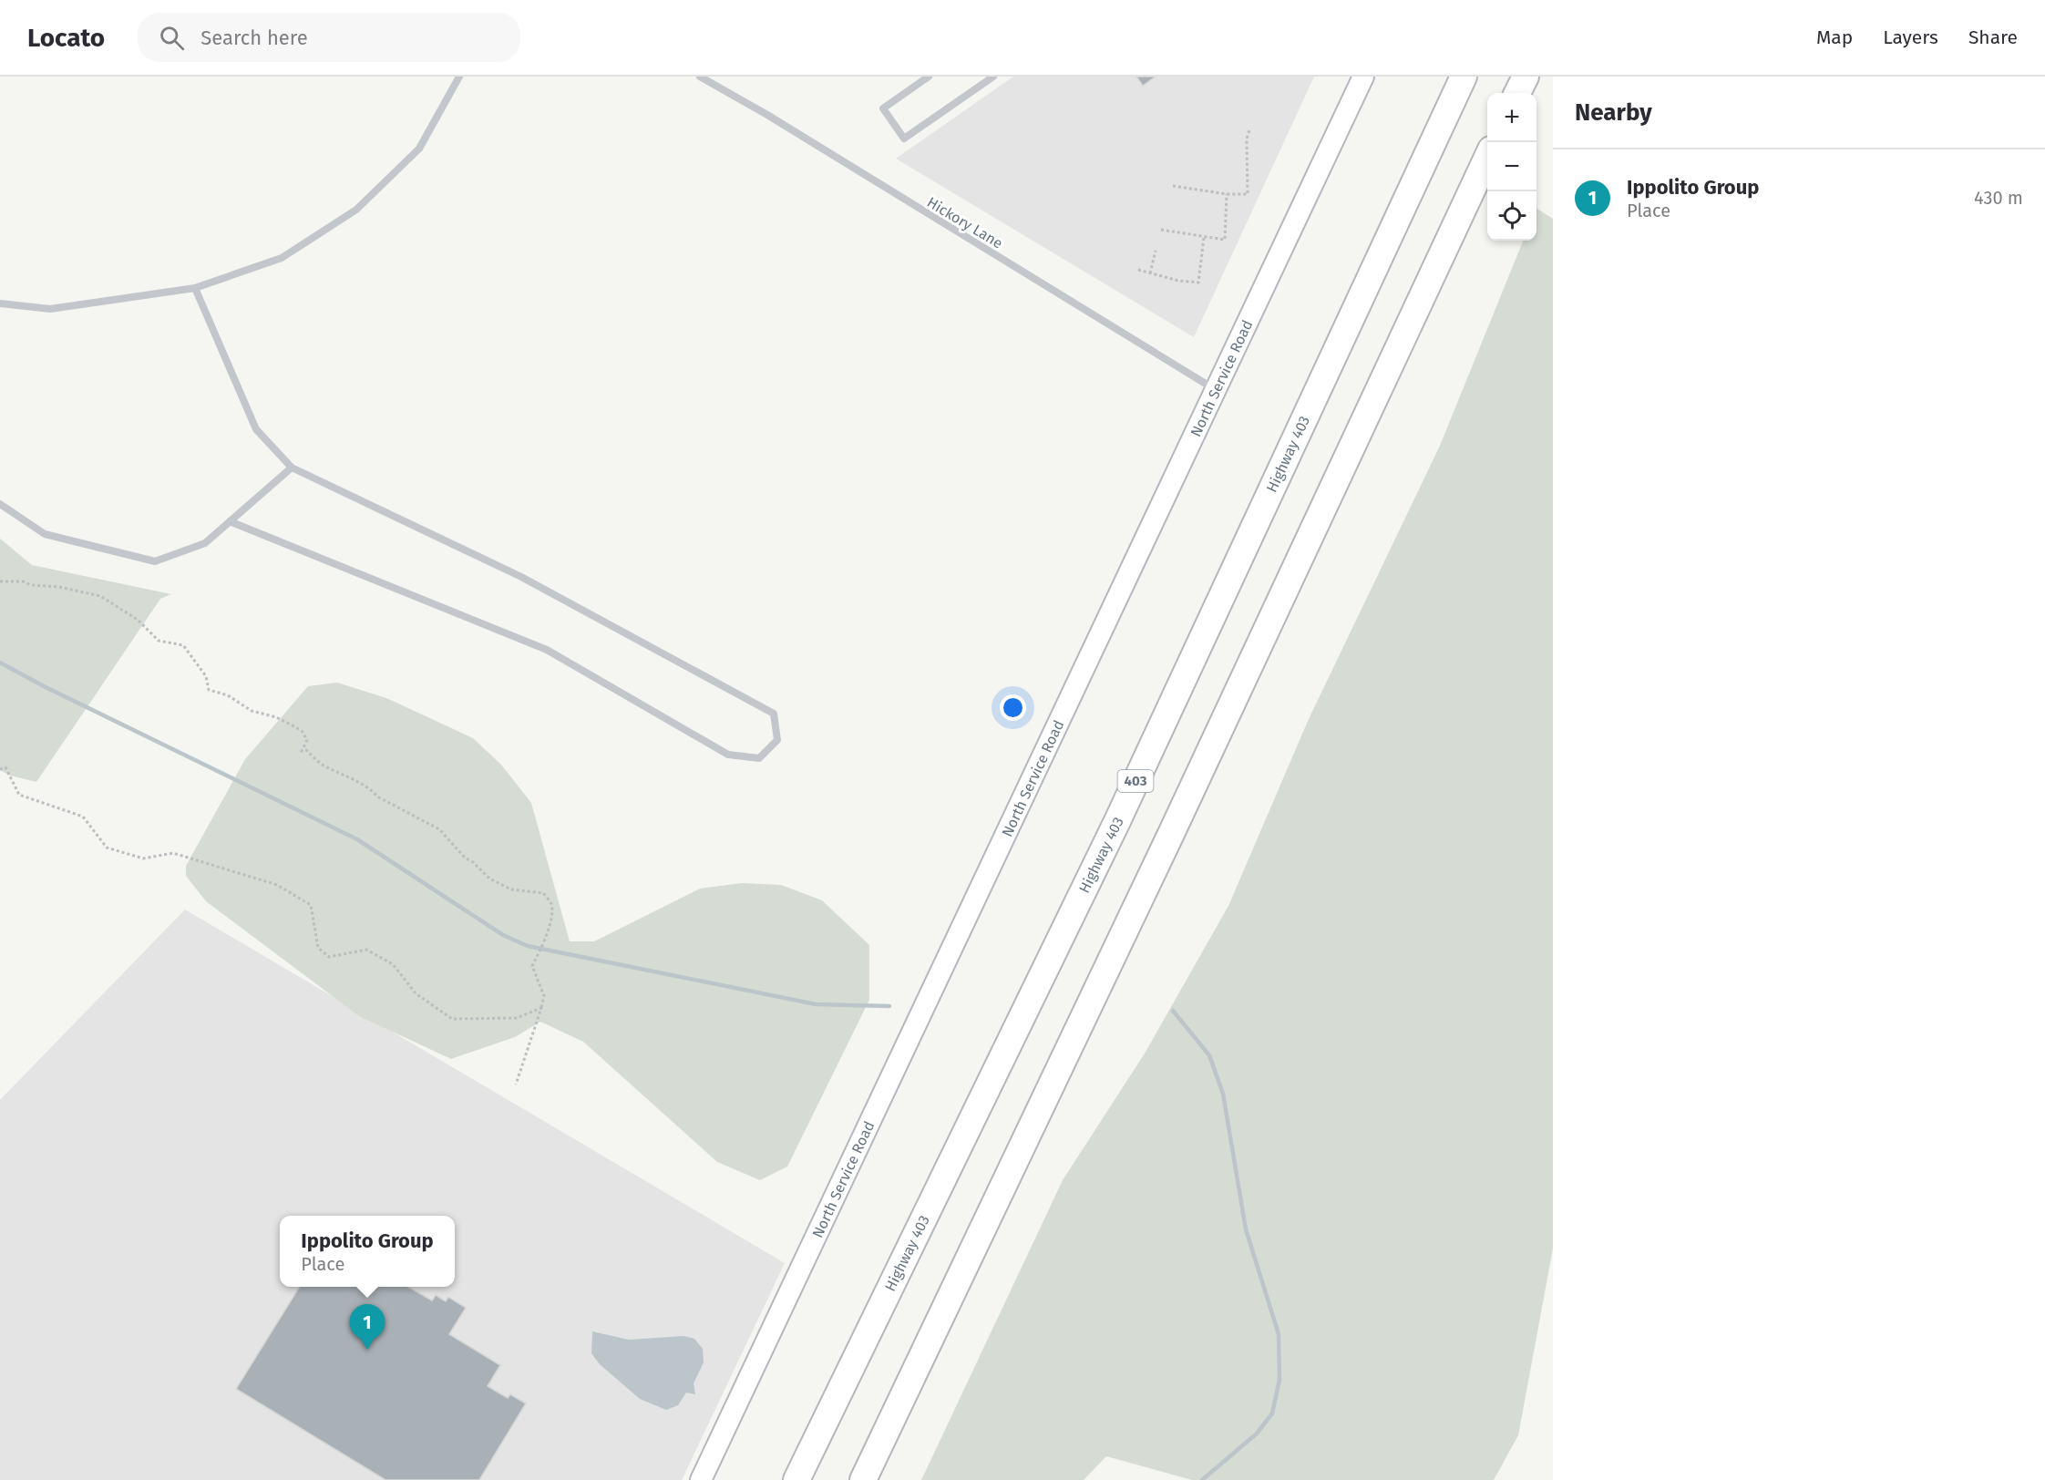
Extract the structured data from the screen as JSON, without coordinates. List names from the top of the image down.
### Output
{
  "streets": {
    "highway": ["Highway 403", "403"],
    "street": ["North Service Road"],
    "lane": ["Hickory Lane"]
  },
  "crossings": [
    ["Hickory Lane", "North Service Road"]
  ],
  "page": {
    "header": "Locato",
    "search": "Search here",
    "nav": ["Map", "Layers", "Share"],
    "heading": "Nearby",
    "map_buttons": ["+", "−"],
    "list": [
      {
        "mark": "1",
        "name": "Ippolito Group",
        "note": "Place",
        "value": "430 m"
      }
    ],
    "popup": ["Ippolito Group", "Place"],
    "pins": "1"
  }
}
